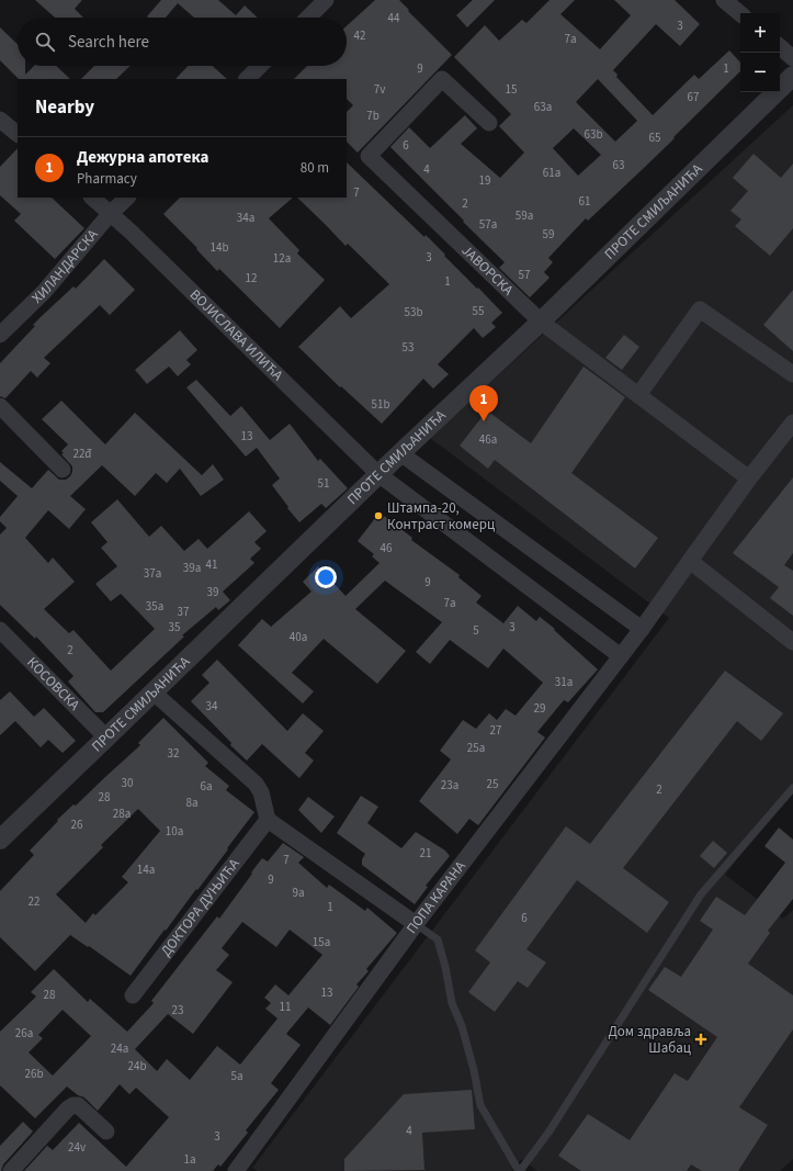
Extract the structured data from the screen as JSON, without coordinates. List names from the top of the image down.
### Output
{
  "streets": {
    "street": [
      "ПРОТЕ СМИЉАНИЋА",
      "ХИЛАНДАРСКА",
      "ЈАВОРСКА",
      "ВОЈИСЛАВА ИЛИЋА",
      "КОСОВСКА",
      "ПОПА КАРАНА",
      "ДОКТОРА ДУЊИЋА"
    ]
  },
  "crossings": [
    ["ПРОТЕ СМИЉАНИЋА", "ЈАВОРСКА"],
    ["ПРОТЕ СМИЉАНИЋА", "ВОЈИСЛАВА ИЛИЋА"],
    ["ПРОТЕ СМИЉАНИЋА", "КОСОВСКА"],
    ["ХИЛАНДАРСКА", "ВОЈИСЛАВА ИЛИЋА"],
    ["ЈАВОРСКА", "ПОПА КАРАНА"],
    ["ВОЈИСЛАВА ИЛИЋА", "ПОПА КАРАНА"]
  ],
  "places": {
    "other": ["Штампа-20, Контраст комерц"],
    "health": ["Дом здравља Шабац"]
  },
  "house_numbers": [
    "44",
    "3",
    "42",
    "7a",
    "9",
    "1",
    "7v",
    "15",
    "67",
    "63a",
    "7b",
    "63b",
    "65",
    "6",
    "63",
    "4",
    "61a",
    "19",
    "7",
    "61",
    "2",
    "59a",
    "34a",
    "57a",
    "59",
    "14b",
    "3",
    "12a",
    "57",
    "12",
    "1",
    "55",
    "53b",
    "53",
    "51b",
    "13",
    "46a",
    "22đ",
    "51",
    "46",
    "41",
    "39a",
    "37a",
    "9",
    "39",
    "7a",
    "35a",
    "37",
    "35",
    "3",
    "5",
    "40a",
    "2",
    "31a",
    "34",
    "29",
    "27",
    "25a",
    "32",
    "30",
    "25",
    "23a",
    "6a",
    "2",
    "28",
    "8a",
    "28a",
    "26",
    "10a",
    "21",
    "7",
    "14a",
    "9",
    "9a",
    "22",
    "1",
    "6",
    "15a",
    "13",
    "28",
    "11",
    "23",
    "26a",
    "24a",
    "24b",
    "26b",
    "5a",
    "4",
    "3",
    "24v",
    "1a"
  ],
  "page": {
    "map_buttons": ["+", "−"],
    "search": "Search here",
    "heading": "Nearby",
    "list": [
      {
        "mark": "1",
        "name": "Дежурна апотека",
        "note": "Pharmacy",
        "value": "80 m"
      }
    ],
    "pins": "1"
  }
}
